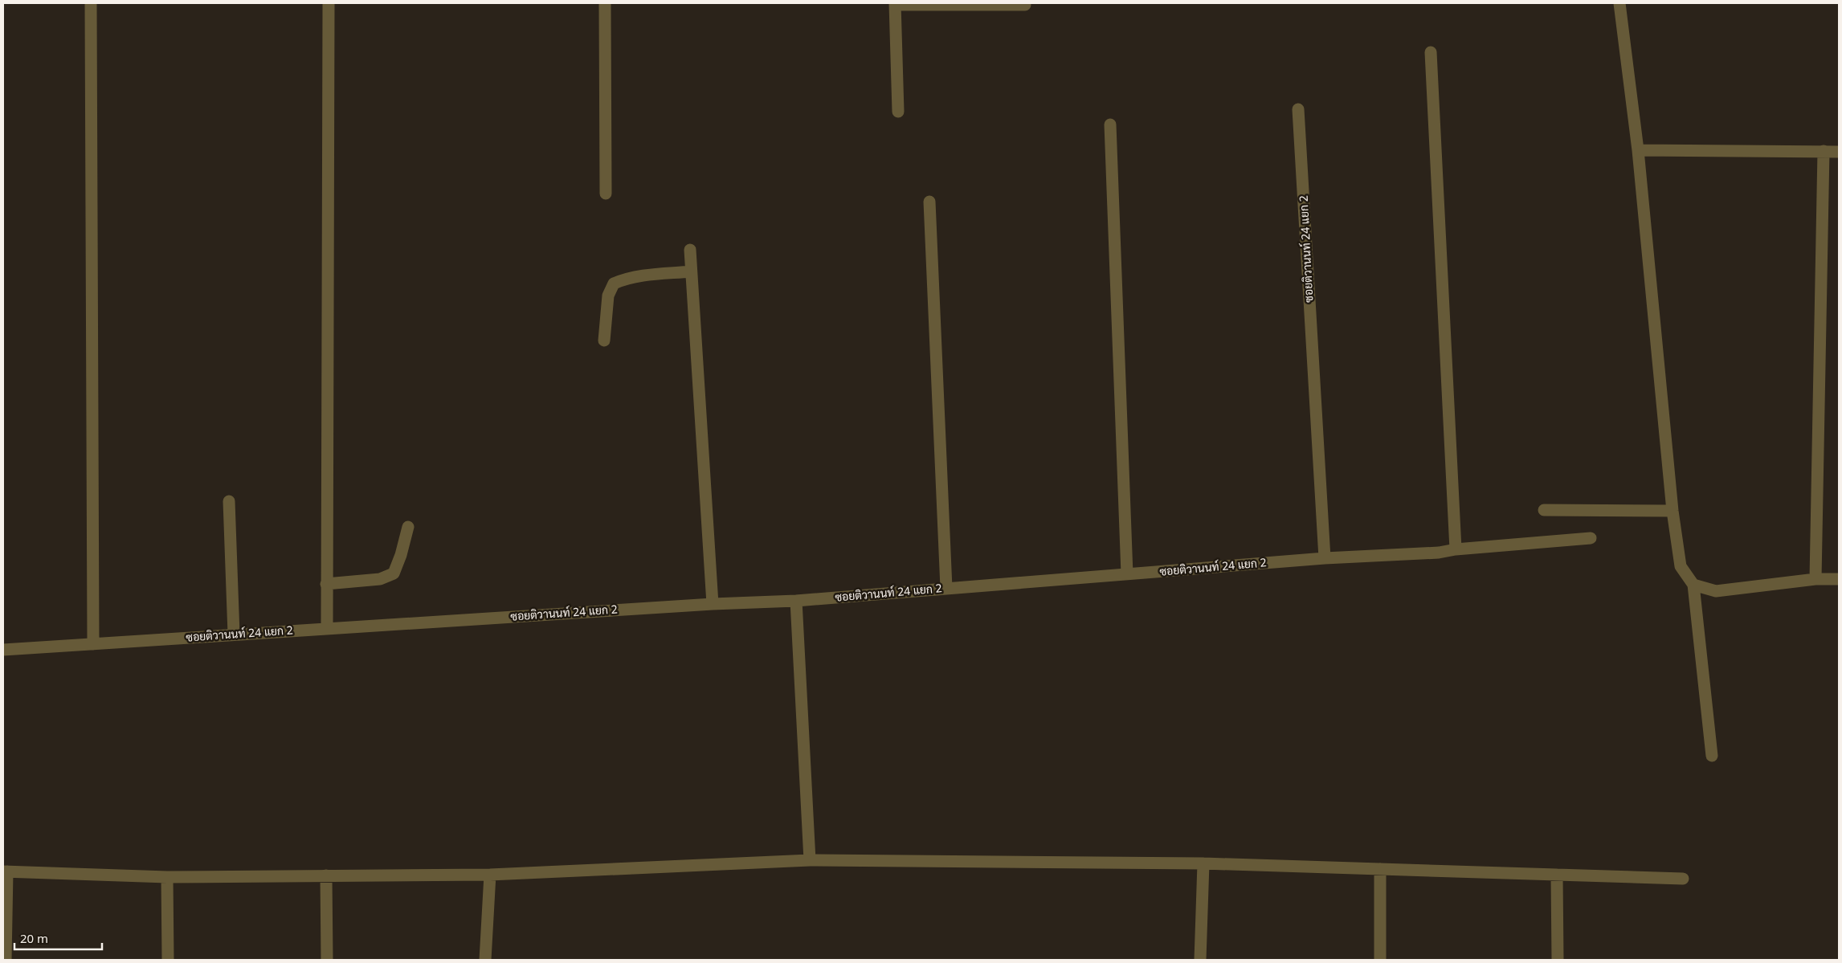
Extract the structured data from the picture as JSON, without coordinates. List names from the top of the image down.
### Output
{
  "streets": {
    "street": ["ซอยติวานนท์ 24 แยก 2"]
  },
  "scale_bar": "20 m"
}
